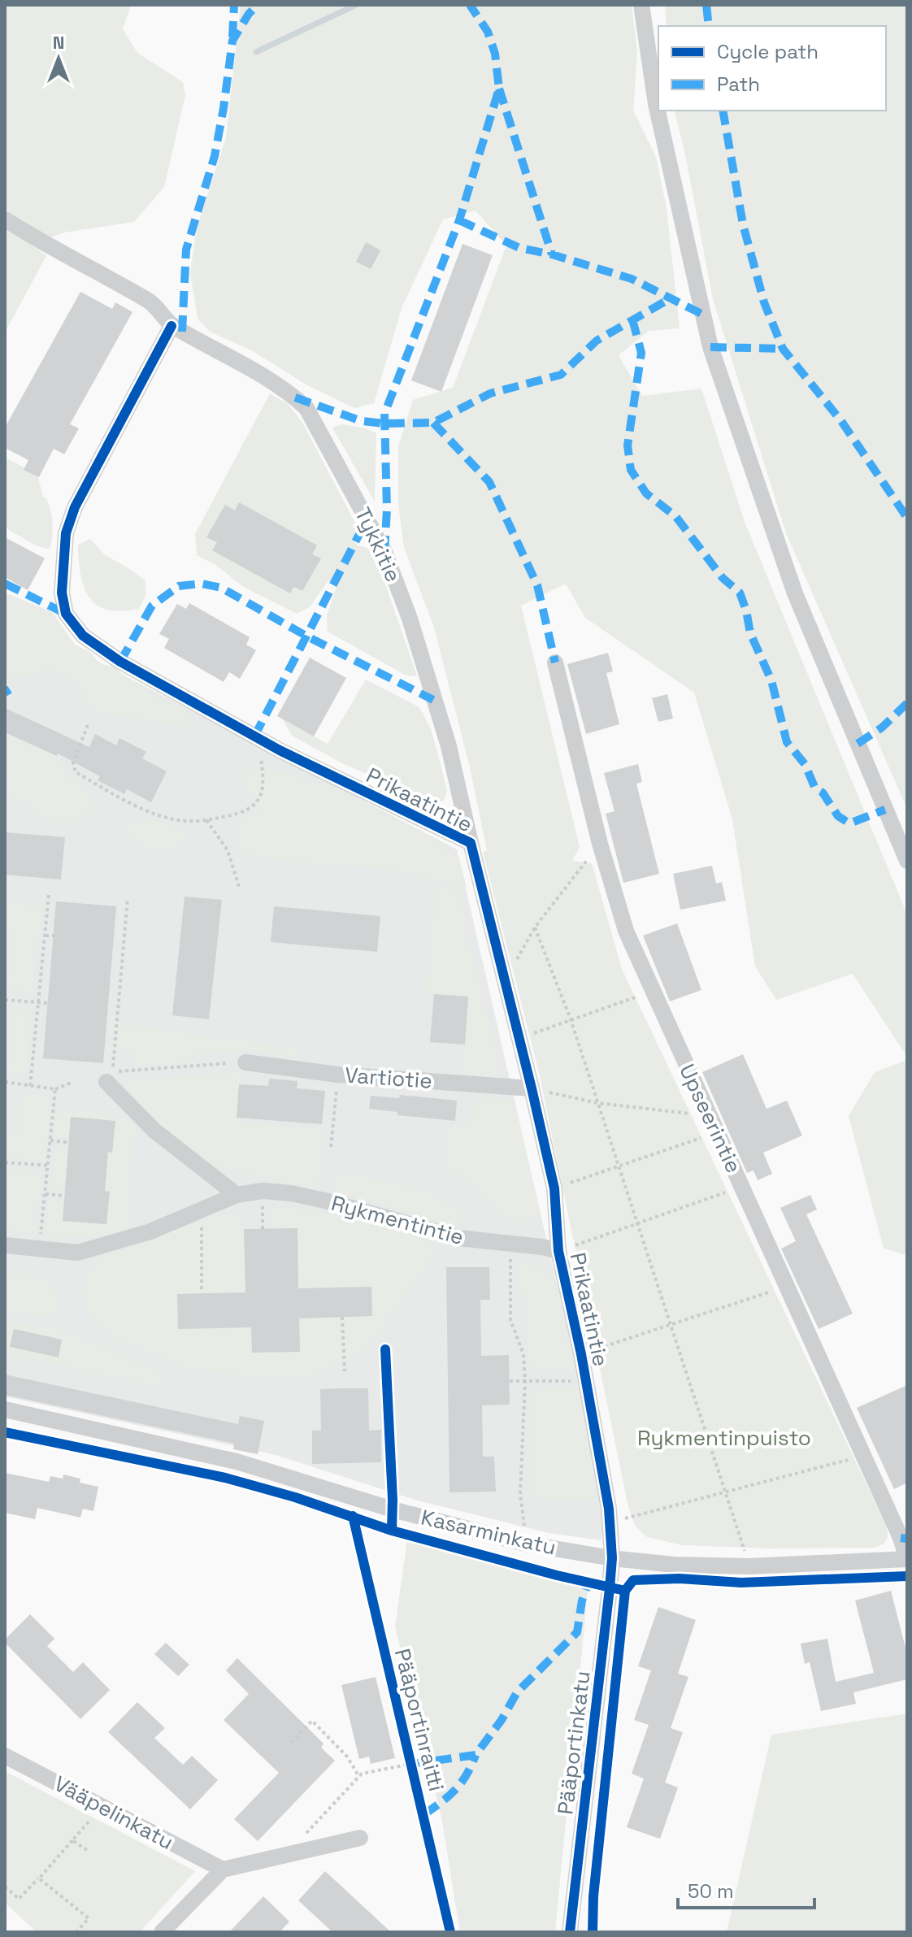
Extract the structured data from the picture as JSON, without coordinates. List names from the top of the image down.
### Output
{
  "streets": {
    "street": [
      "Tykkitie",
      "Prikaatintie",
      "Vartiotie",
      "Upseerintie",
      "Rykmentintie",
      "Kasarminkatu",
      "Pääportinkatu",
      "Vääpelinkatu"
    ],
    "cycle path": ["Pääportinraitti"]
  },
  "crossings": [
    ["Tykkitie", "Prikaatintie"],
    ["Prikaatintie", "Vartiotie"],
    ["Prikaatintie", "Rykmentintie"],
    ["Prikaatintie", "Kasarminkatu"],
    ["Prikaatintie", "Pääportinkatu"],
    ["Upseerintie", "Kasarminkatu"],
    ["Kasarminkatu", "Pääportinkatu"]
  ],
  "parks": ["Rykmentinpuisto"],
  "legend": ["Cycle path", "Path"],
  "scale_bar": "50 m",
  "north": "top"
}
